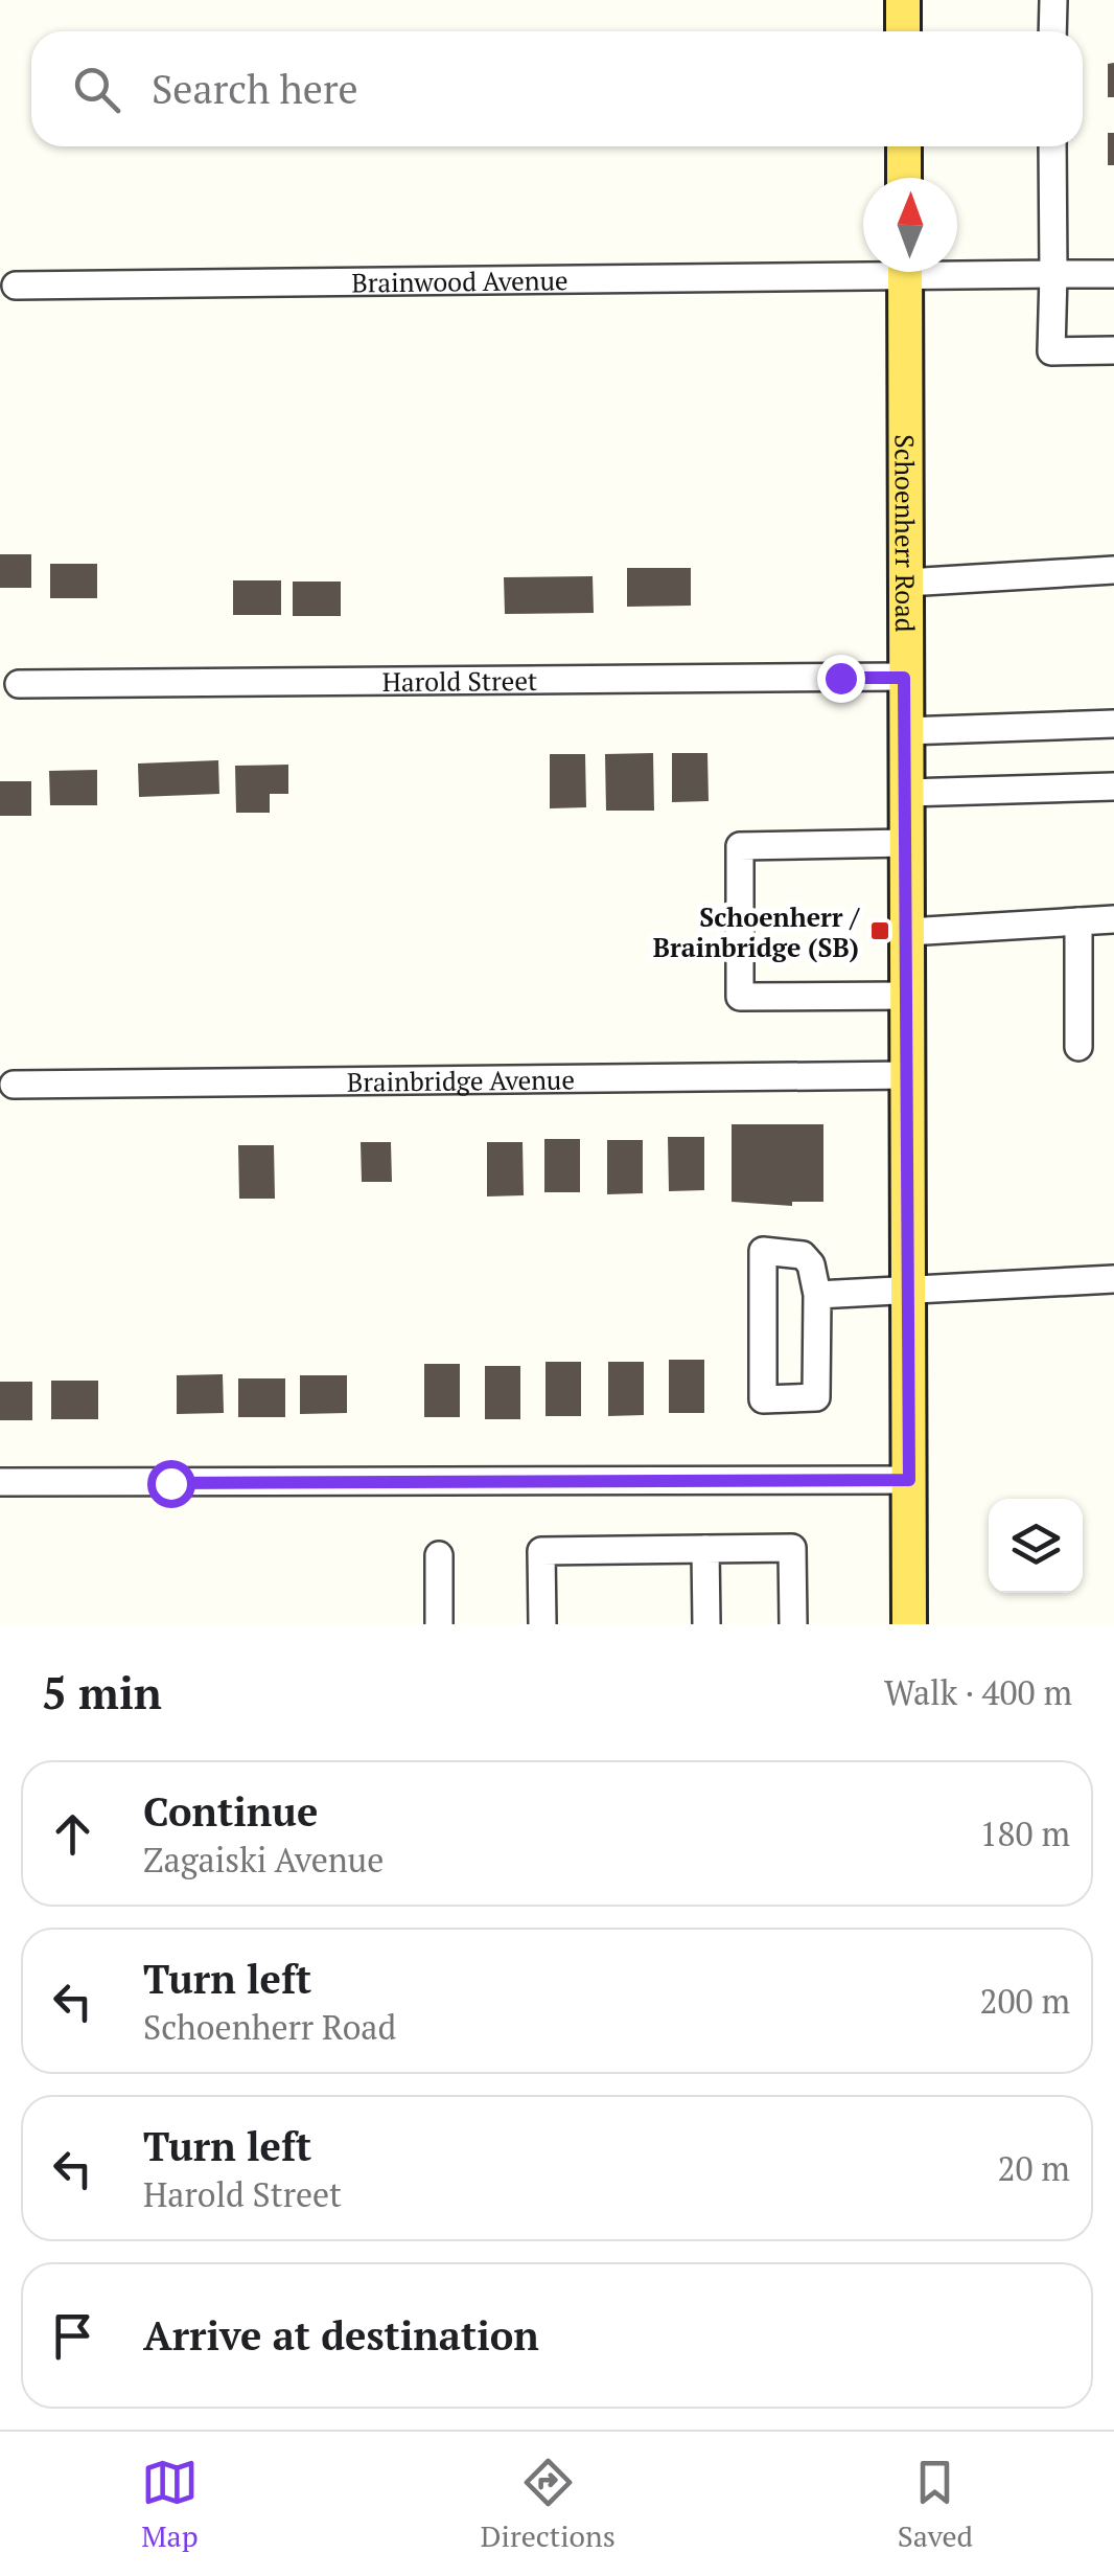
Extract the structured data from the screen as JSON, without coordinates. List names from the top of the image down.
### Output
{
  "streets": {
    "main road": ["Schoenherr Road"],
    "street": ["Brainwood Avenue", "Harold Street", "Brainbridge Avenue"]
  },
  "crossings": [
    ["Schoenherr Road", "Harold Street"],
    ["Schoenherr Road", "Brainbridge Avenue"]
  ],
  "places": {
    "transit": ["Schoenherr / Brainbridge (SB)"]
  },
  "north": "top",
  "page": {
    "search": "Search here",
    "heading": ["5 min", "Walk · 400 m"],
    "list": [
      ["Continue", "Zagaiski Avenue", "180 m"],
      ["Turn left", "Schoenherr Road", "200 m"],
      ["Turn left", "Harold Street", "20 m"],
      "Arrive at destination"
    ],
    "nav": ["Map", "Directions", "Saved"]
  }
}
